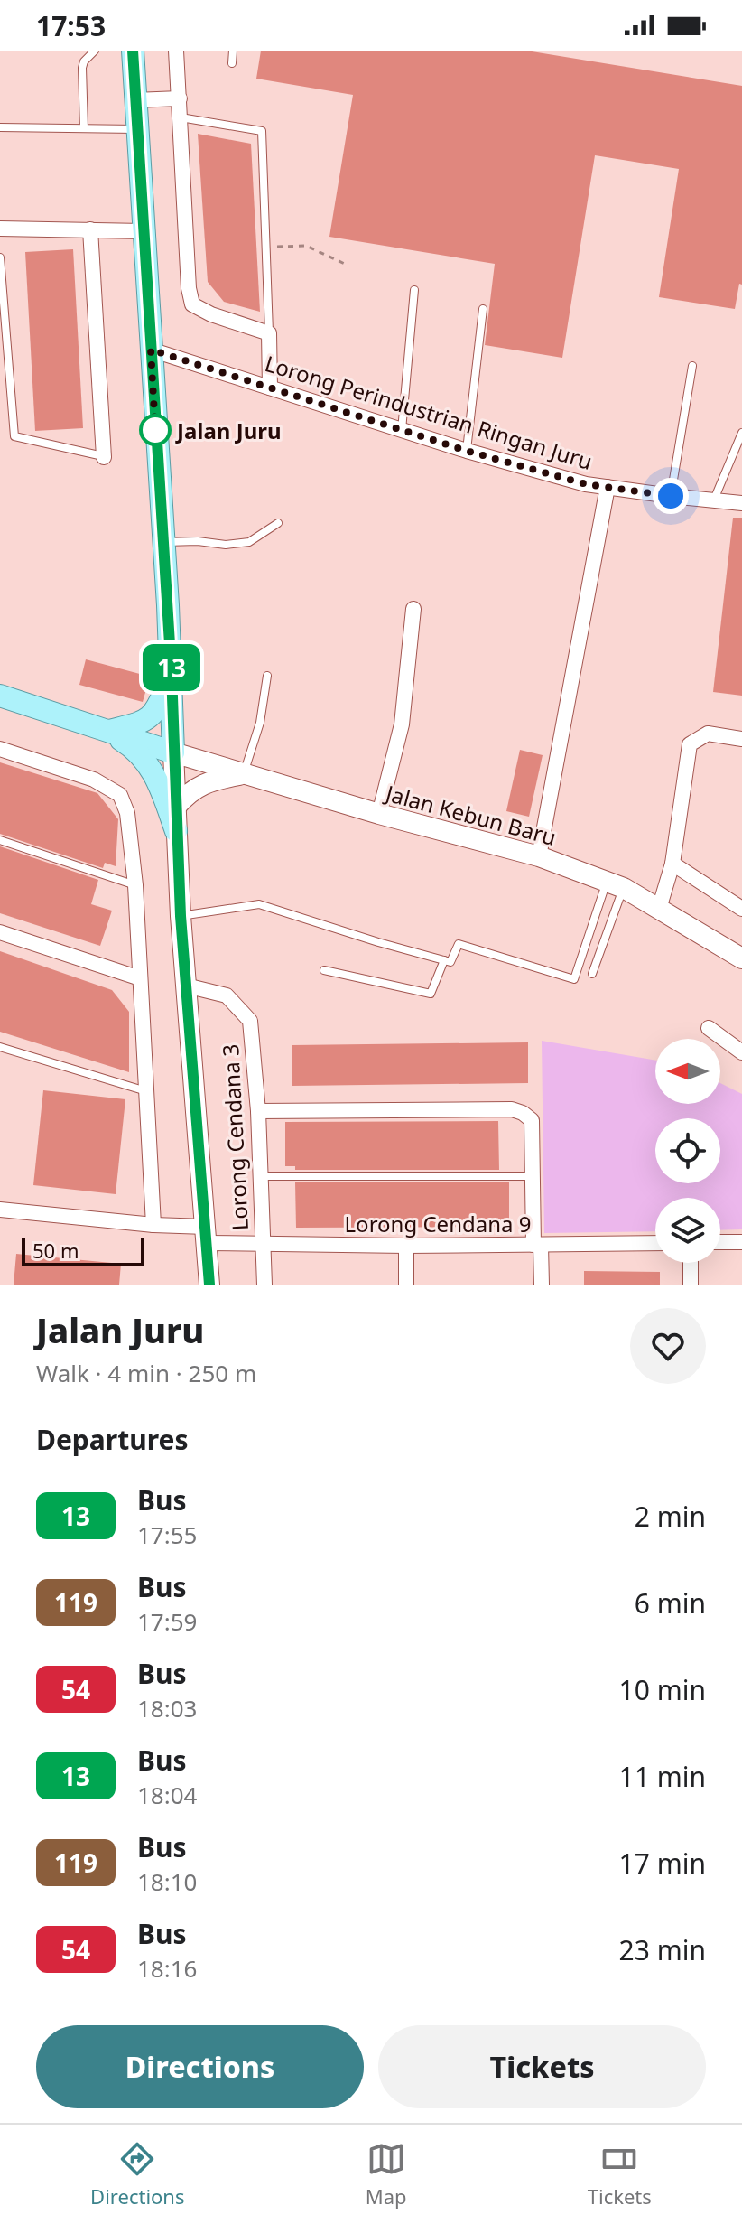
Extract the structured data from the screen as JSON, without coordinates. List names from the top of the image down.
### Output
{
  "streets": {
    "street": [
      "Lorong Perindustrian Ringan Juru",
      "Jalan Kebun Baru",
      "Lorong Cendana 3",
      "Lorong Cendana 9"
    ]
  },
  "crossings": [
    ["Lorong Cendana 3", "Lorong Cendana 9"]
  ],
  "places": ["Jalan Juru"],
  "lines": ["bus line 13"],
  "scale_bar": "50 m",
  "north": "left",
  "page": {
    "status": "17:53",
    "on_map": "13",
    "scale": "50 m",
    "heading": [
      ["Jalan Juru", "Walk · 4 min · 250 m"],
      "Departures"
    ],
    "list": [
      {
        "mark": "13",
        "name": "Bus",
        "note": "17:55",
        "value": "2 min"
      },
      {
        "mark": "119",
        "name": "Bus",
        "note": "17:59",
        "value": "6 min"
      },
      {
        "mark": "54",
        "name": "Bus",
        "note": "18:03",
        "value": "10 min"
      },
      {
        "mark": "13",
        "name": "Bus",
        "note": "18:04",
        "value": "11 min"
      },
      {
        "mark": "119",
        "name": "Bus",
        "note": "18:10",
        "value": "17 min"
      },
      {
        "mark": "54",
        "name": "Bus",
        "note": "18:16",
        "value": "23 min"
      }
    ],
    "buttons": ["Directions", "Tickets"],
    "tabs": ["Directions", "Map", "Tickets"]
  }
}
